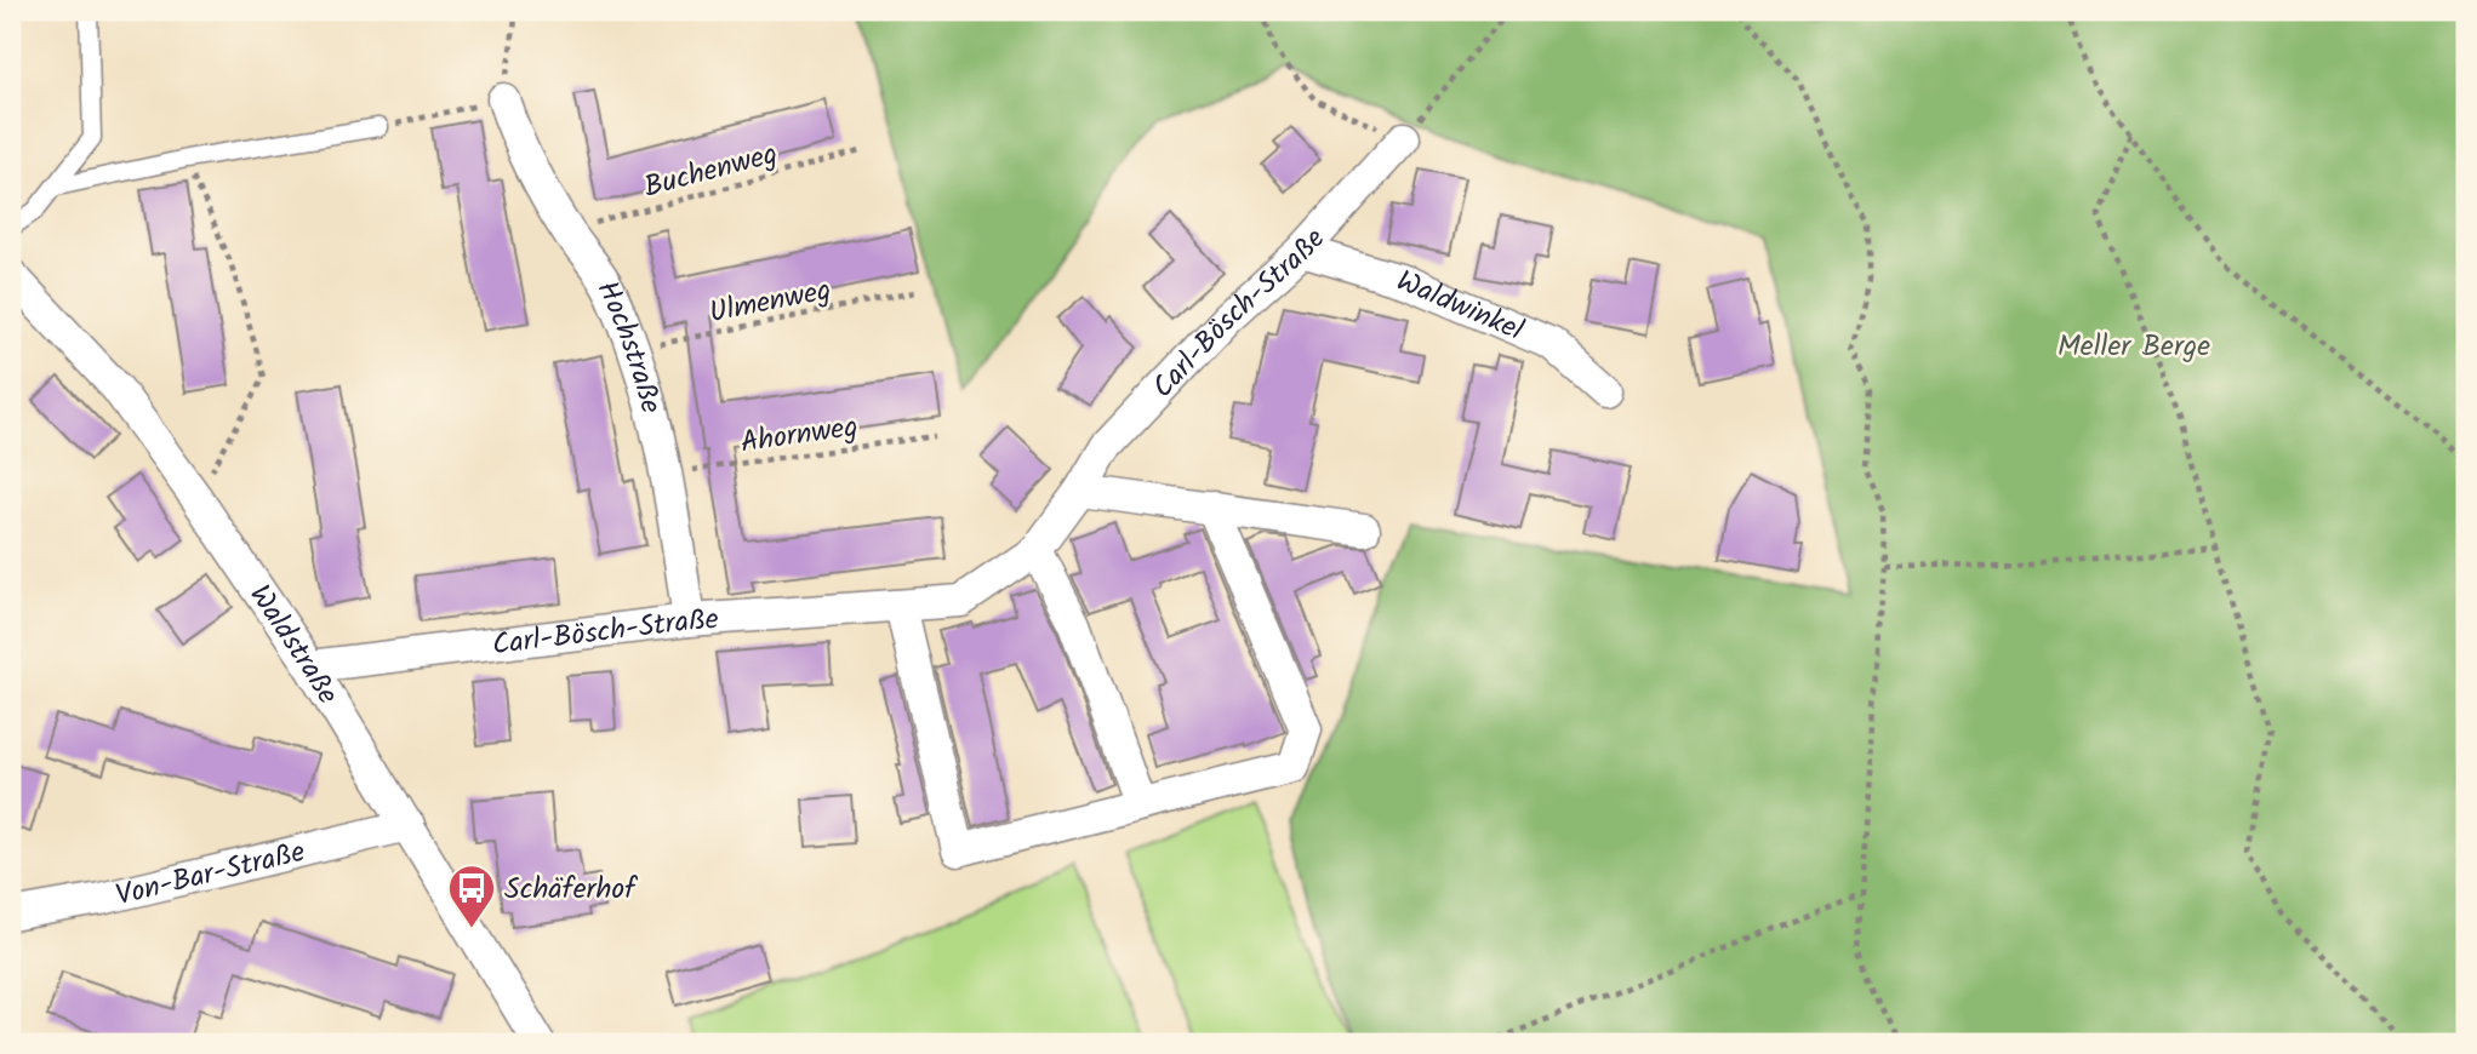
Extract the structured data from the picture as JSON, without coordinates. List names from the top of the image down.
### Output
{
  "streets": {
    "street": [
      "Waldwinkel",
      "Carl-Bösch-Straße",
      "Hochstraße",
      "Waldstraße",
      "Von-Bar-Straße"
    ],
    "path": ["Buchenweg", "Ulmenweg", "Ahornweg"]
  },
  "crossings": [
    ["Buchenweg", "Hochstraße"],
    ["Ulmenweg", "Hochstraße"],
    ["Waldwinkel", "Carl-Bösch-Straße"],
    ["Carl-Bösch-Straße", "Hochstraße"],
    ["Carl-Bösch-Straße", "Waldstraße"],
    ["Hochstraße", "Ahornweg"],
    ["Waldstraße", "Von-Bar-Straße"]
  ],
  "parks": ["Meller Berge"],
  "places": {
    "bus stop": ["Schäferhof"]
  }
}
